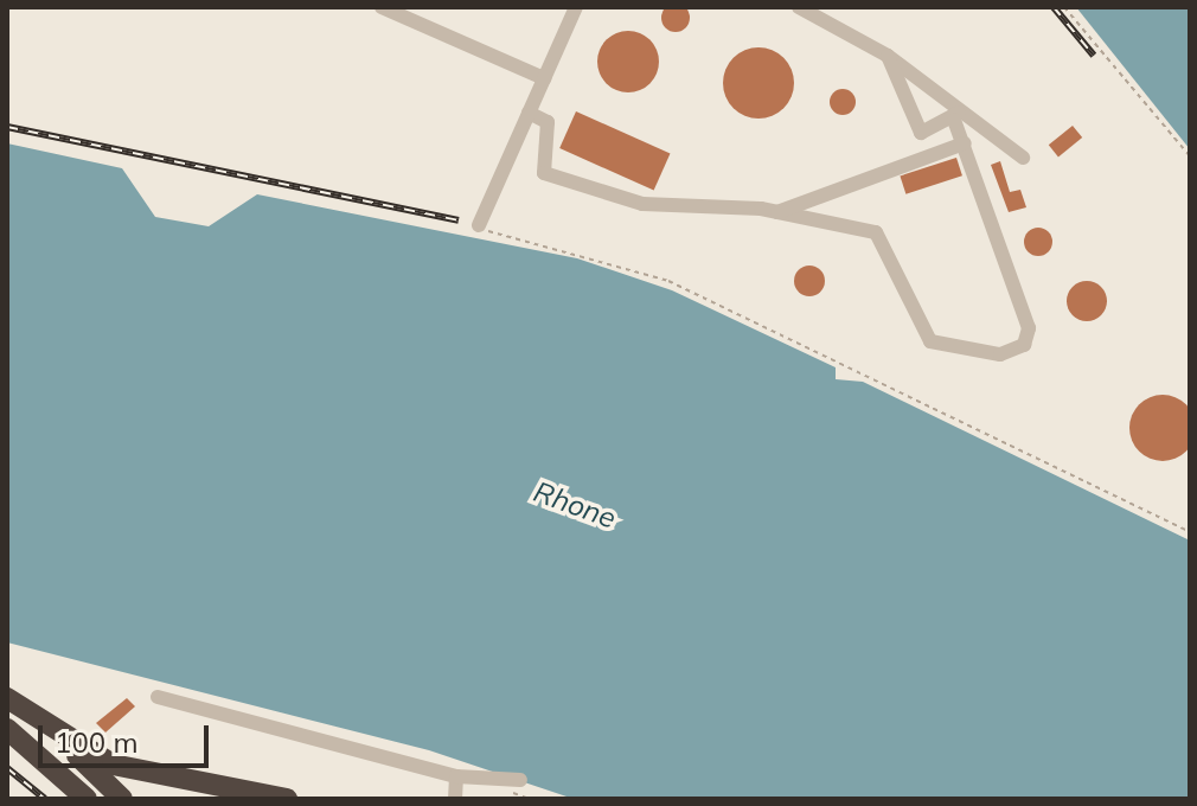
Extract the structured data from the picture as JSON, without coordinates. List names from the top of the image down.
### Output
{
  "water": ["Rhone"],
  "scale_bar": "100 m"
}
